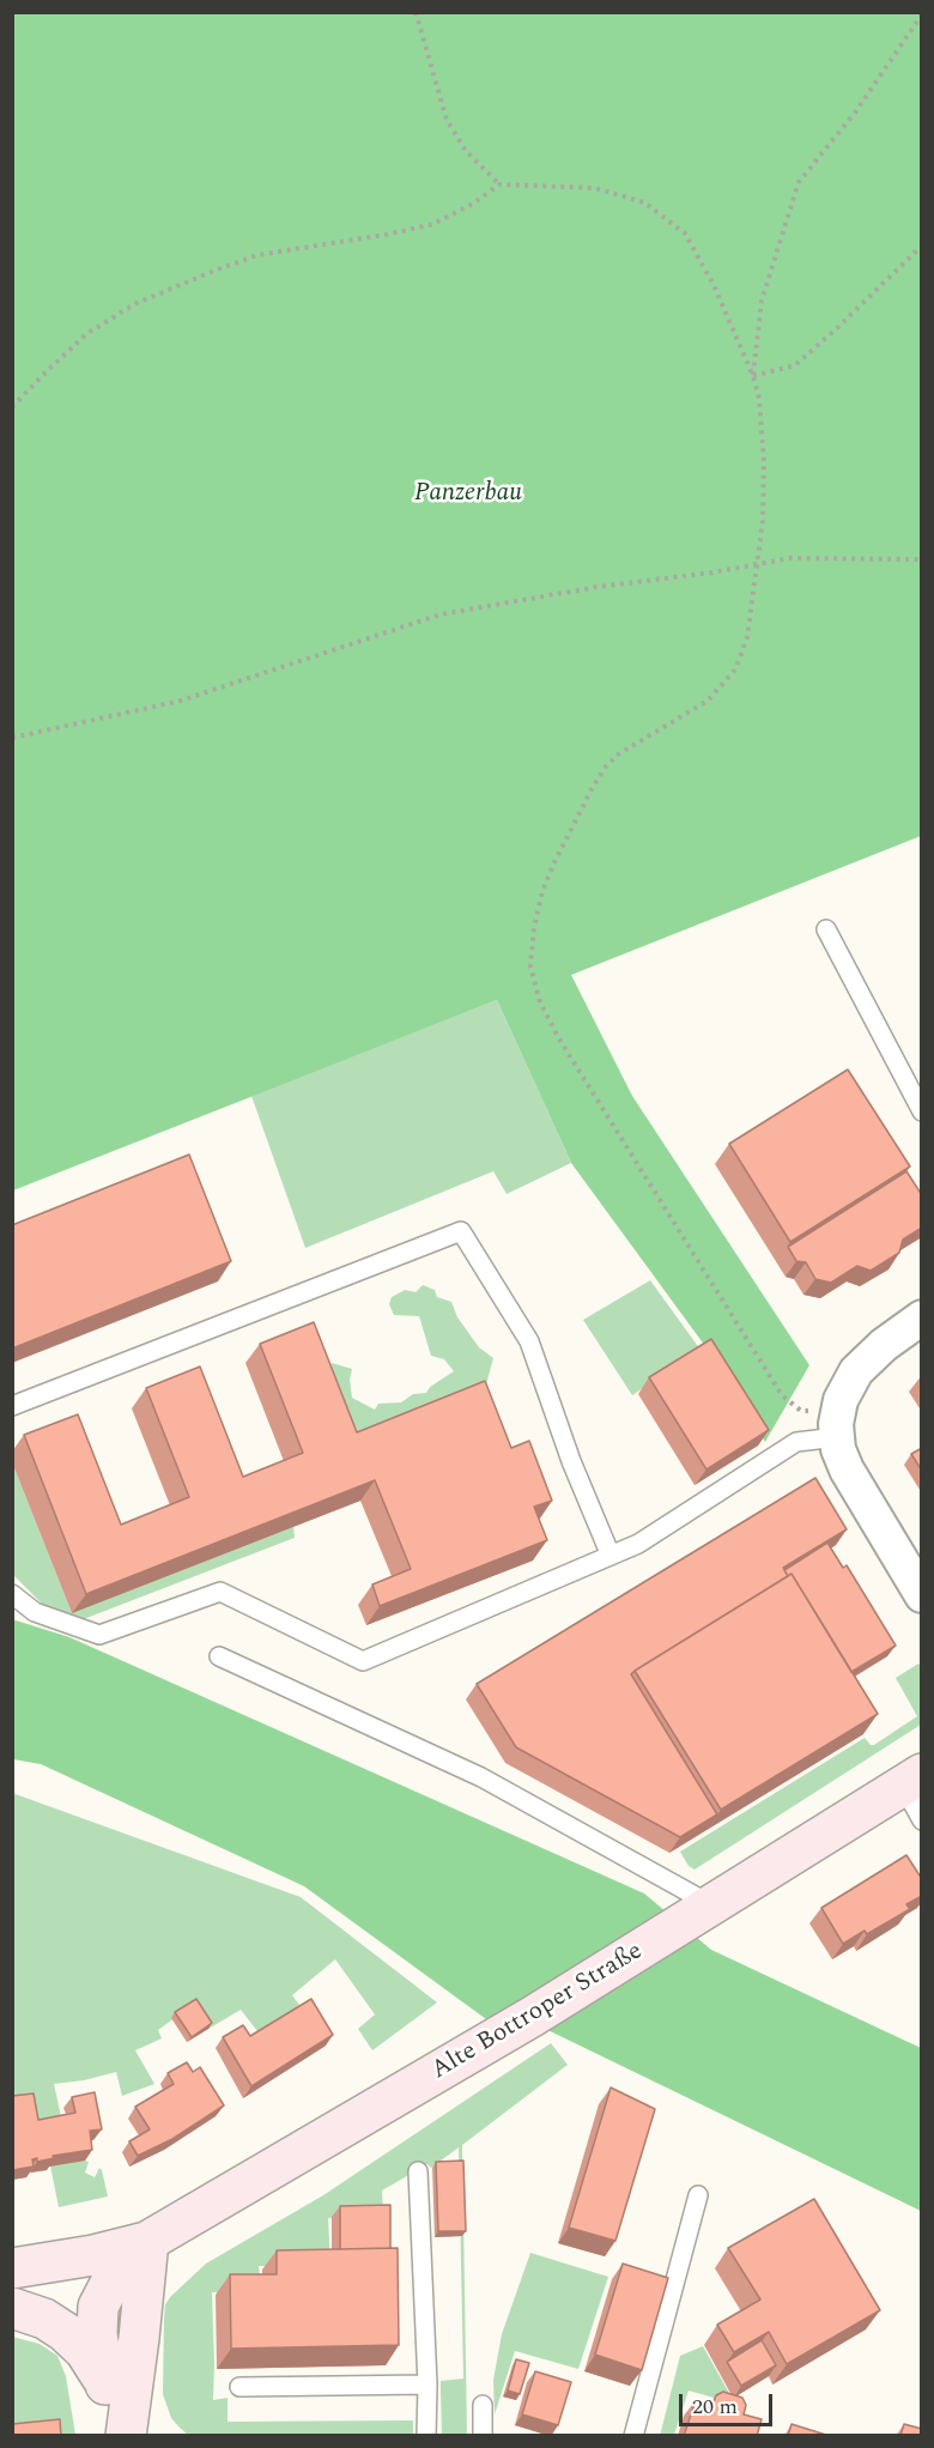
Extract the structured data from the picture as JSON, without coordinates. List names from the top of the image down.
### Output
{
  "streets": {
    "street": ["Alte Bottroper Straße"]
  },
  "parks": ["Panzerbau"],
  "scale_bar": "20 m"
}
